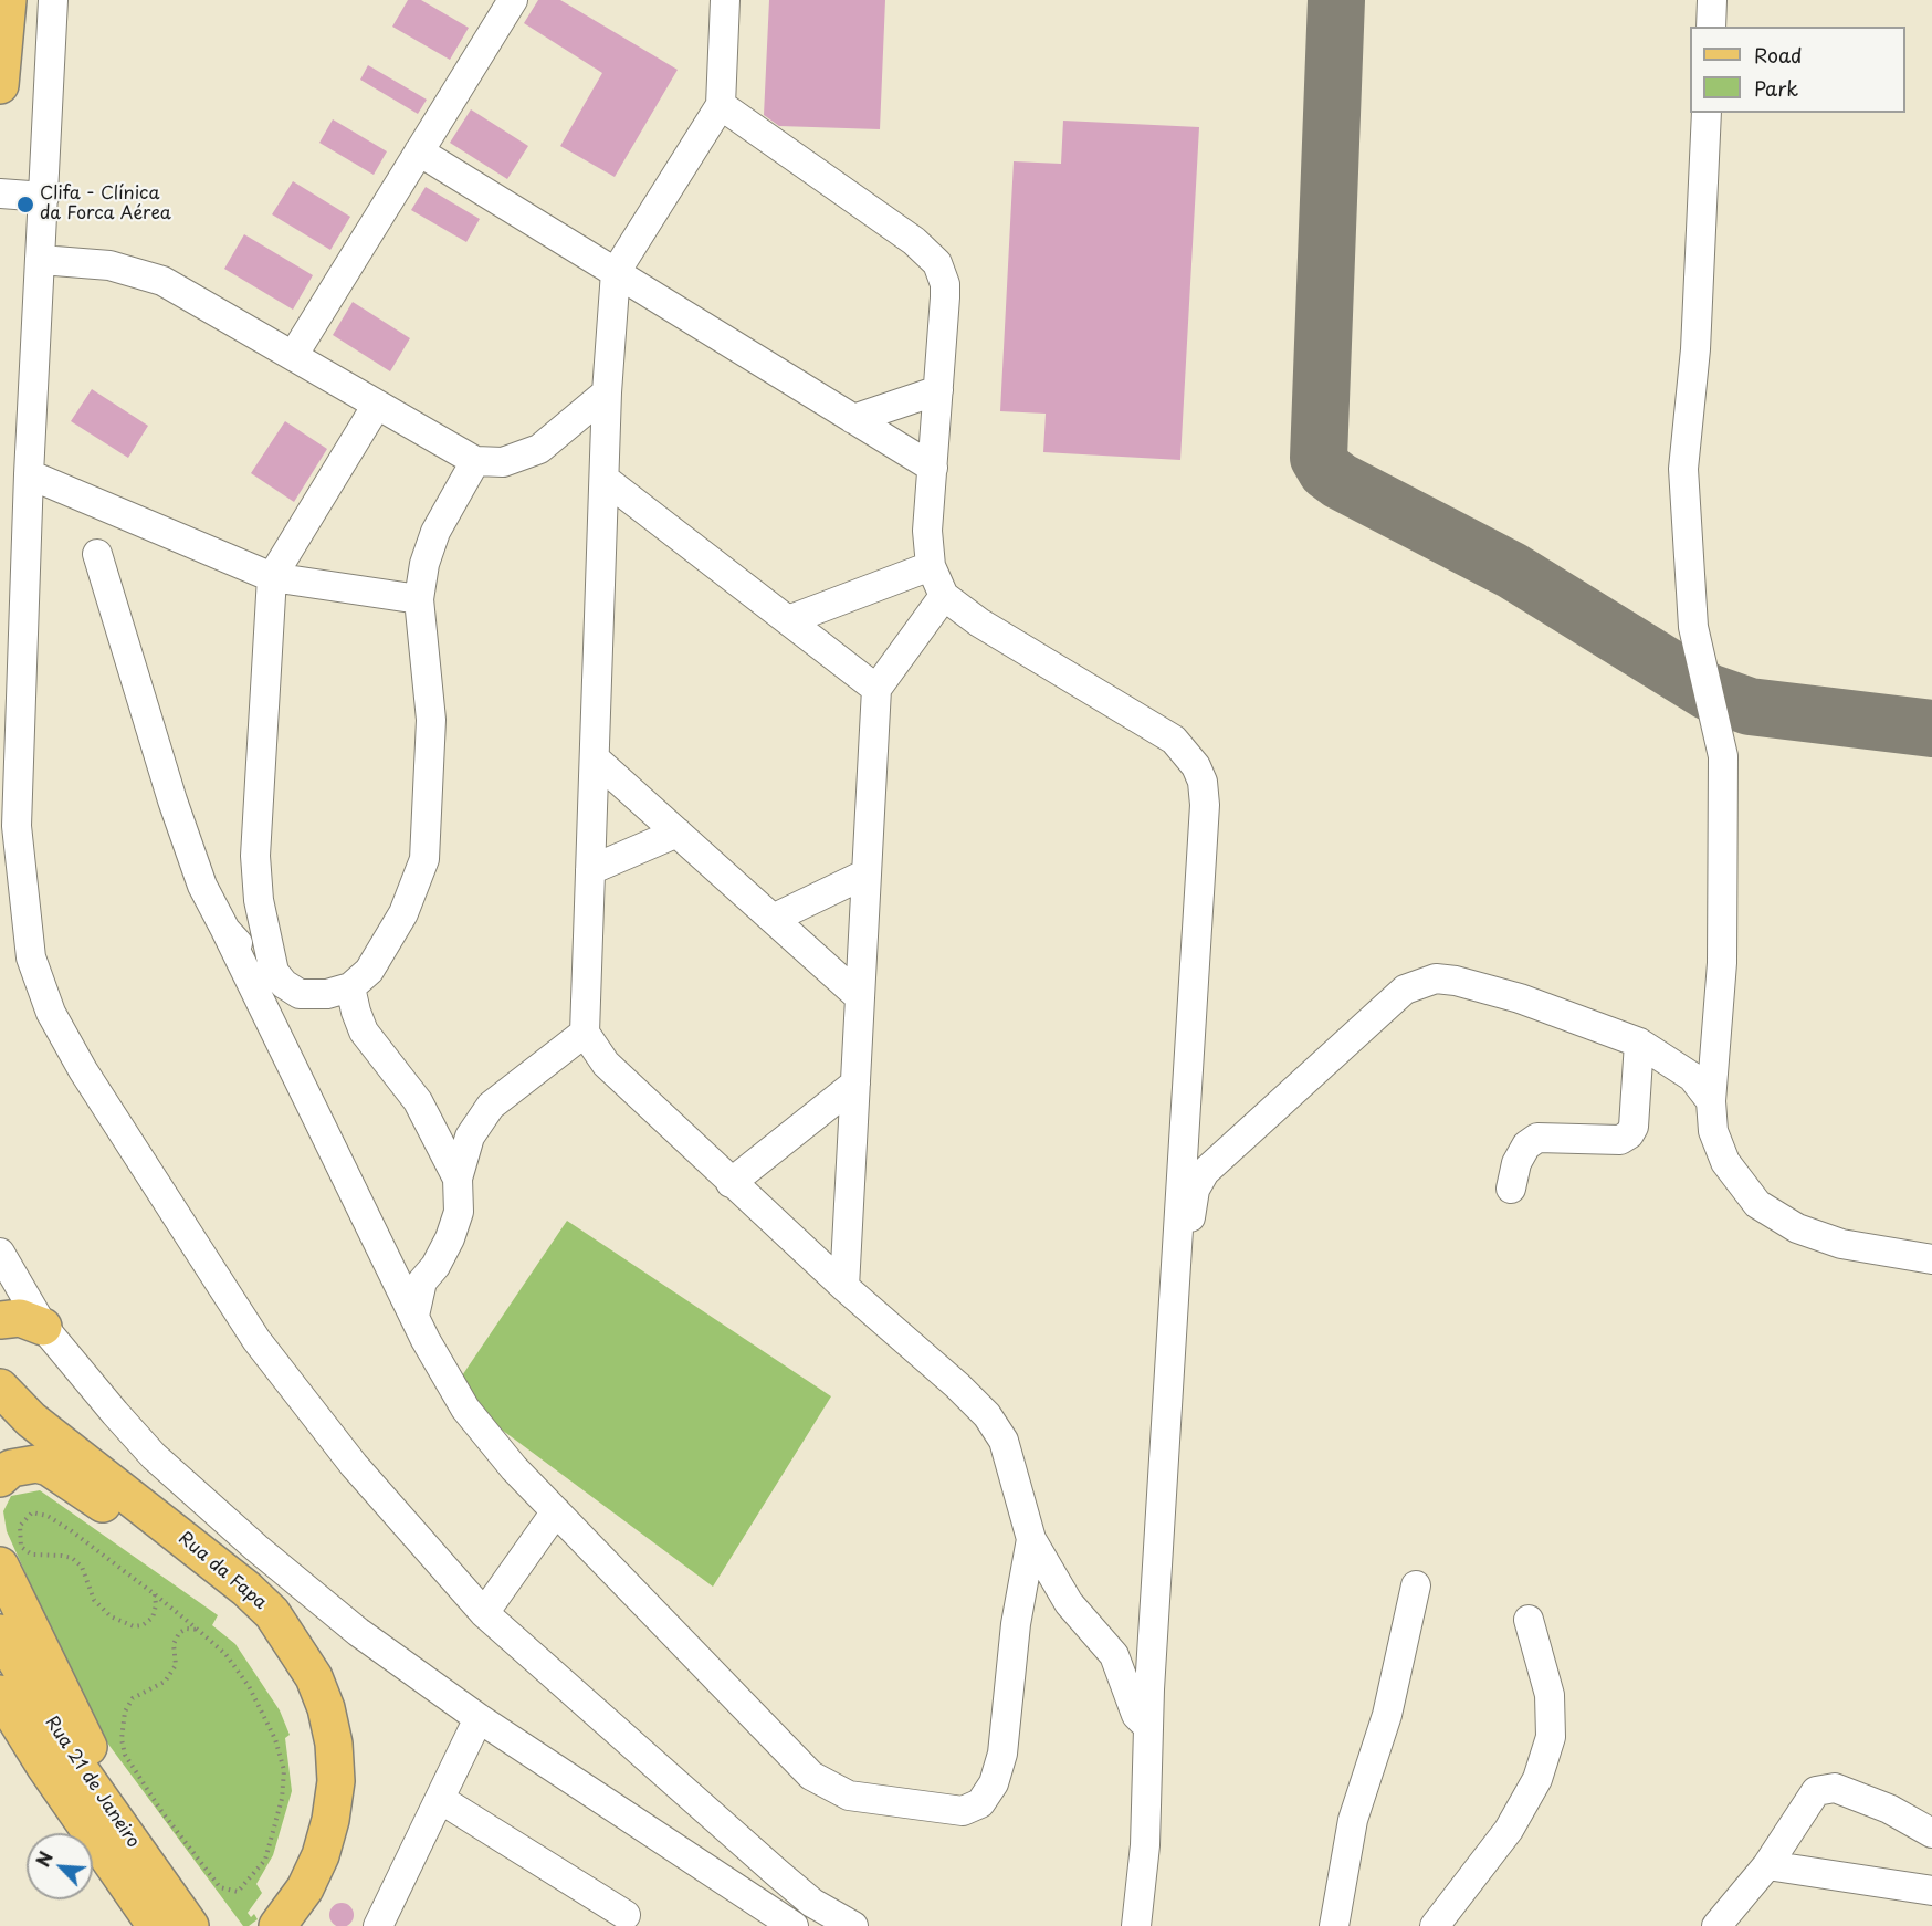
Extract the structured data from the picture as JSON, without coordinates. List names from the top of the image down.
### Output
{
  "streets": {
    "main road": ["Rua da Fapa", "Rua 21 de Janeiro"]
  },
  "places": ["Clifa - Clínica da Forca Aérea"],
  "legend": ["Road", "Park"],
  "north": "top left"
}
